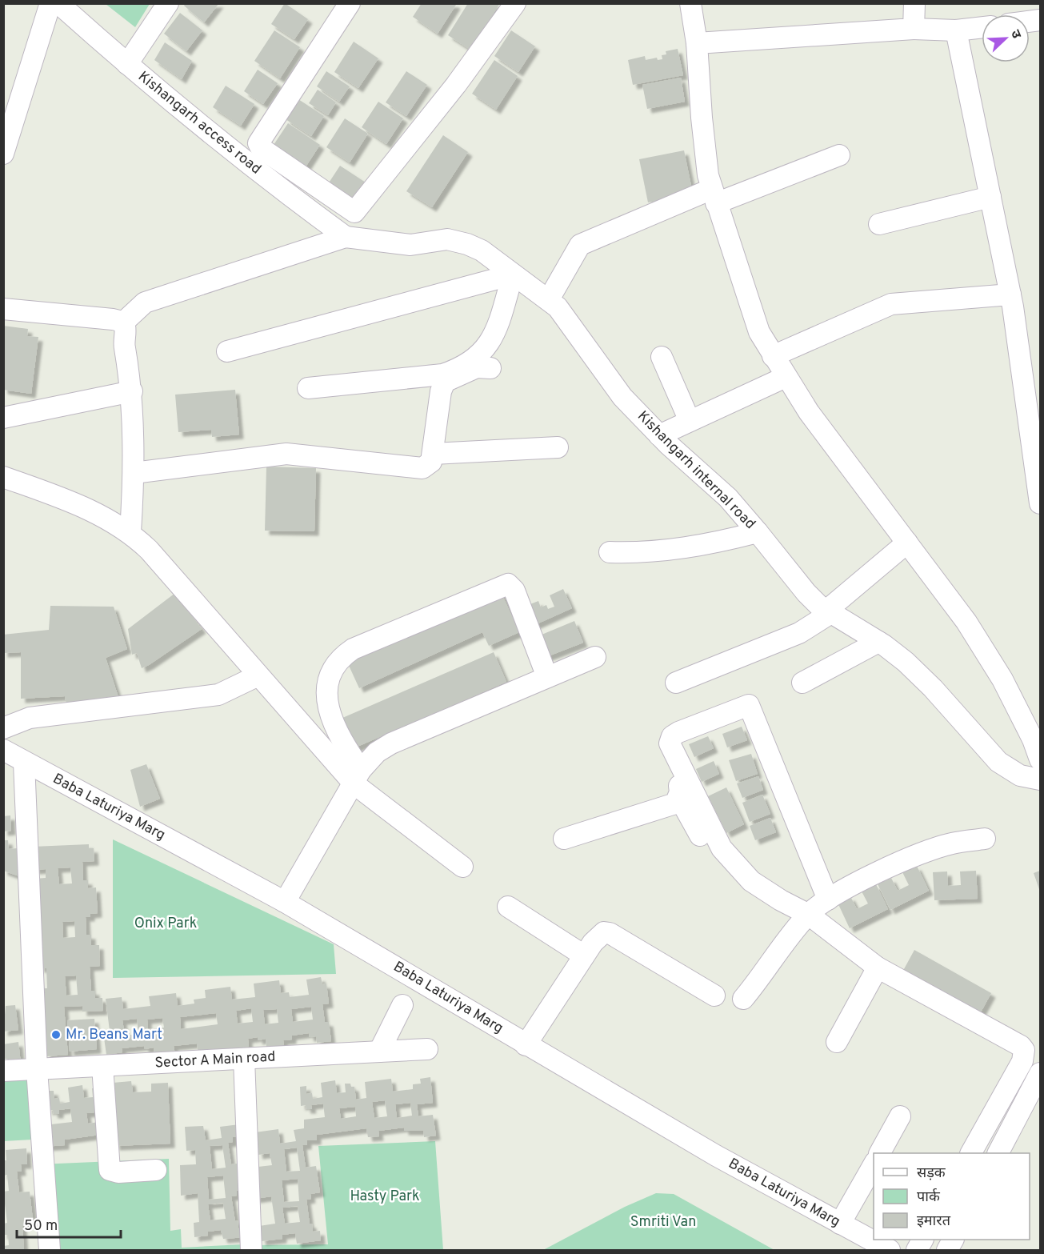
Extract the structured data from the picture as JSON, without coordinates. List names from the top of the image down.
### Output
{
  "streets": {
    "street": [
      "Kishangarh access road",
      "Kishangarh internal road",
      "Baba Laturiya Marg",
      "Sector A Main road"
    ]
  },
  "crossings": [
    ["Kishangarh access road", "Kishangarh internal road"]
  ],
  "parks": ["Onix Park", "Hasty Park", "Smriti Van"],
  "places": ["Mr. Beans Mart"],
  "legend": ["सड़क", "पार्क", "इमारत"],
  "scale_bar": "50 m",
  "north": "top right"
}
